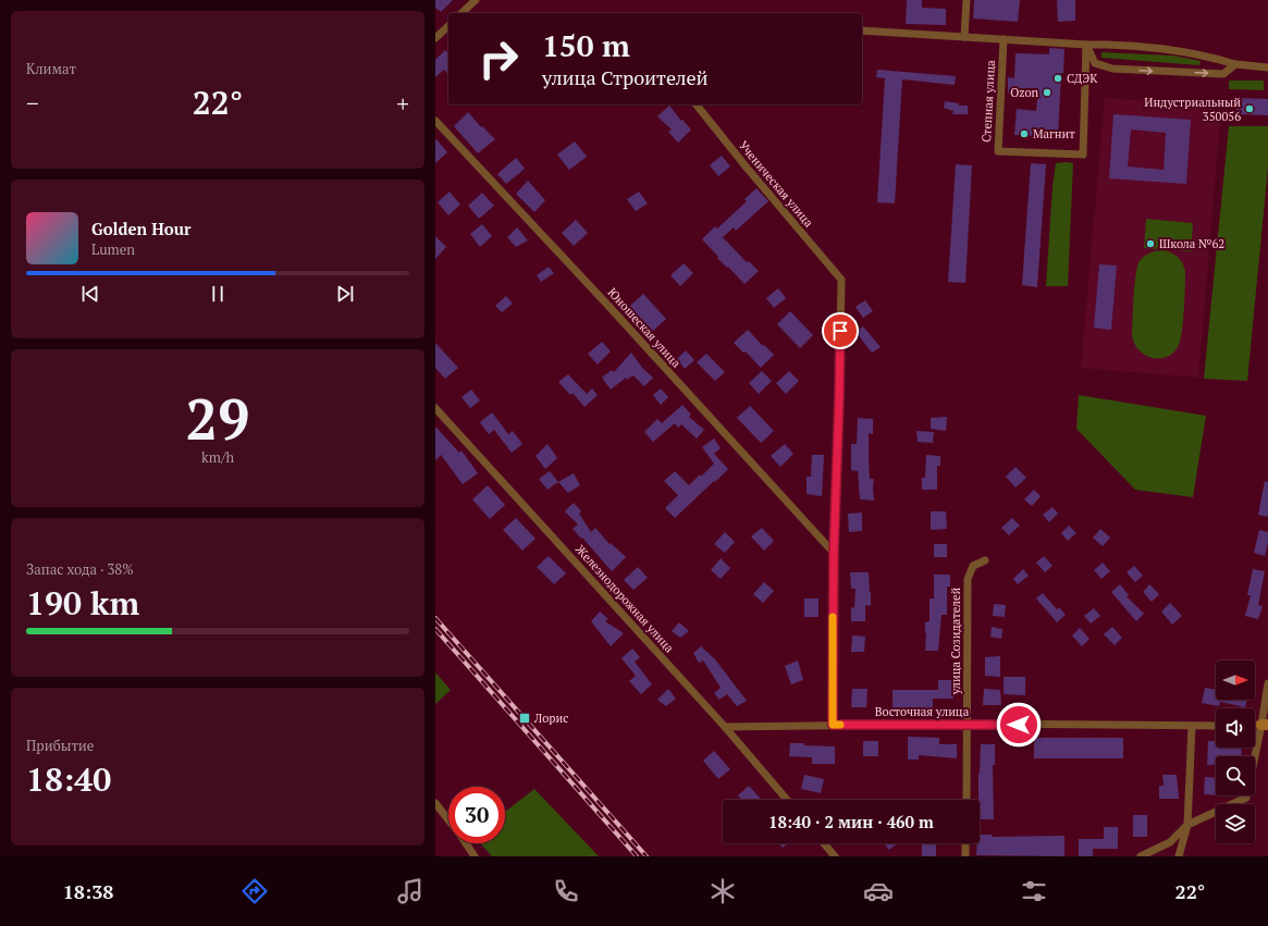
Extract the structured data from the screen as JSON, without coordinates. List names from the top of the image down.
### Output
{
  "streets": {
    "street": [
      "Степная улица",
      "Ученическая улица",
      "Юношеская улица",
      "Железнодорожная улица",
      "улица Созидателей",
      "Восточная улица"
    ]
  },
  "crossings": [
    ["Ученическая улица", "Юношеская улица"],
    ["Железнодорожная улица", "Восточная улица"],
    ["улица Созидателей", "Восточная улица"]
  ],
  "places": {
    "other": [
      "СДЭК",
      "Ozon",
      "Индустриальный 350056",
      "Магнит",
      "Школа №62"
    ],
    "transit": ["Лорис"]
  },
  "north": "right",
  "page": {
    "tile": [
      "Климат",
      ["29", "km/h"],
      ["Запас хода · 38%", "190 km"],
      ["Прибытие", "18:40"]
    ],
    "turn": ["150 m", "улица Строителей"],
    "heat": ["−", "22°", "+"],
    "song": ["Golden Hour", "Lumen"],
    "limit": "30",
    "trip": "18:40 · 2 мин · 460 m",
    "tabs": ["18:38", "22°"]
  }
}
